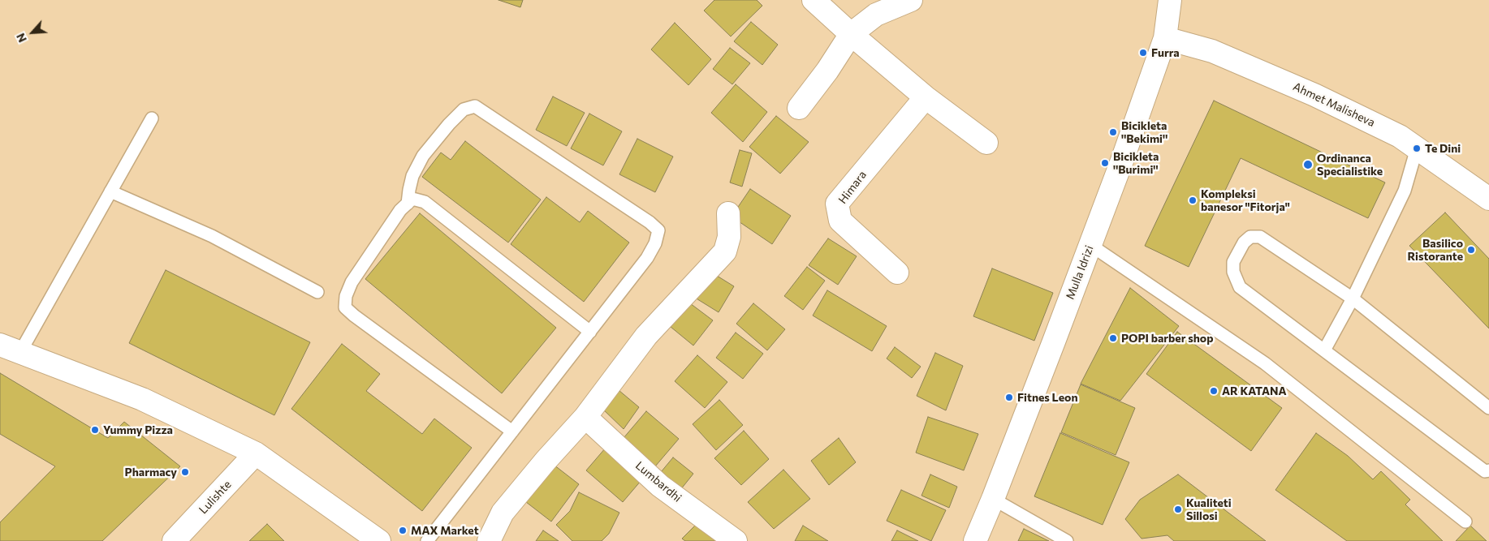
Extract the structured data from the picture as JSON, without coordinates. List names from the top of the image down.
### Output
{
  "streets": {
    "street": [
      "Ahmet Malisheva",
      "Himara",
      "Mulla Idrizi",
      "Lumbardhi",
      "Lulishte"
    ]
  },
  "crossings": [
    ["Ahmet Malisheva", "Mulla Idrizi"]
  ],
  "places": [
    "Furra",
    "Bicikleta ''Bekimi''",
    "Te Dini",
    "Bicikleta ''Burimi''",
    "Ordinanca Specialistike",
    "Kompleksi banesor \"Fitorja\"",
    "Basilico Ristorante",
    "POPI barber shop",
    "AR KATANA",
    "Fitnes Leon",
    "Yummy Pizza",
    "Pharmacy",
    "Kualiteti Sillosi",
    "MAX Market"
  ],
  "north": "bottom left"
}
